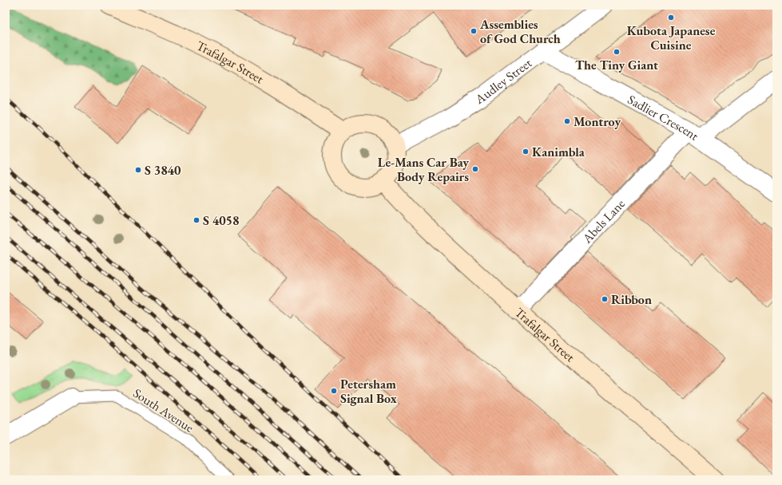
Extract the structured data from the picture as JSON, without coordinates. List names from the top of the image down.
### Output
{
  "streets": {
    "street": [
      "Trafalgar Street",
      "Audley Street",
      "Sadlier Crescent",
      "Abels Lane"
    ],
    "lane": ["South Avenue"]
  },
  "crossings": [
    ["Trafalgar Street", "Audley Street"],
    ["Trafalgar Street", "Abels Lane"],
    ["Audley Street", "Sadlier Crescent"],
    ["Sadlier Crescent", "Abels Lane"]
  ],
  "places": [
    "Kubota Japanese Cuisine",
    "Assemblies of God Church",
    "The Tiny Giant",
    "Montroy",
    "Kanimbla",
    "Le-Mans Car Bay Body Repairs",
    "S 3840",
    "S 4058",
    "Ribbon",
    "Petersham Signal Box"
  ]
}
